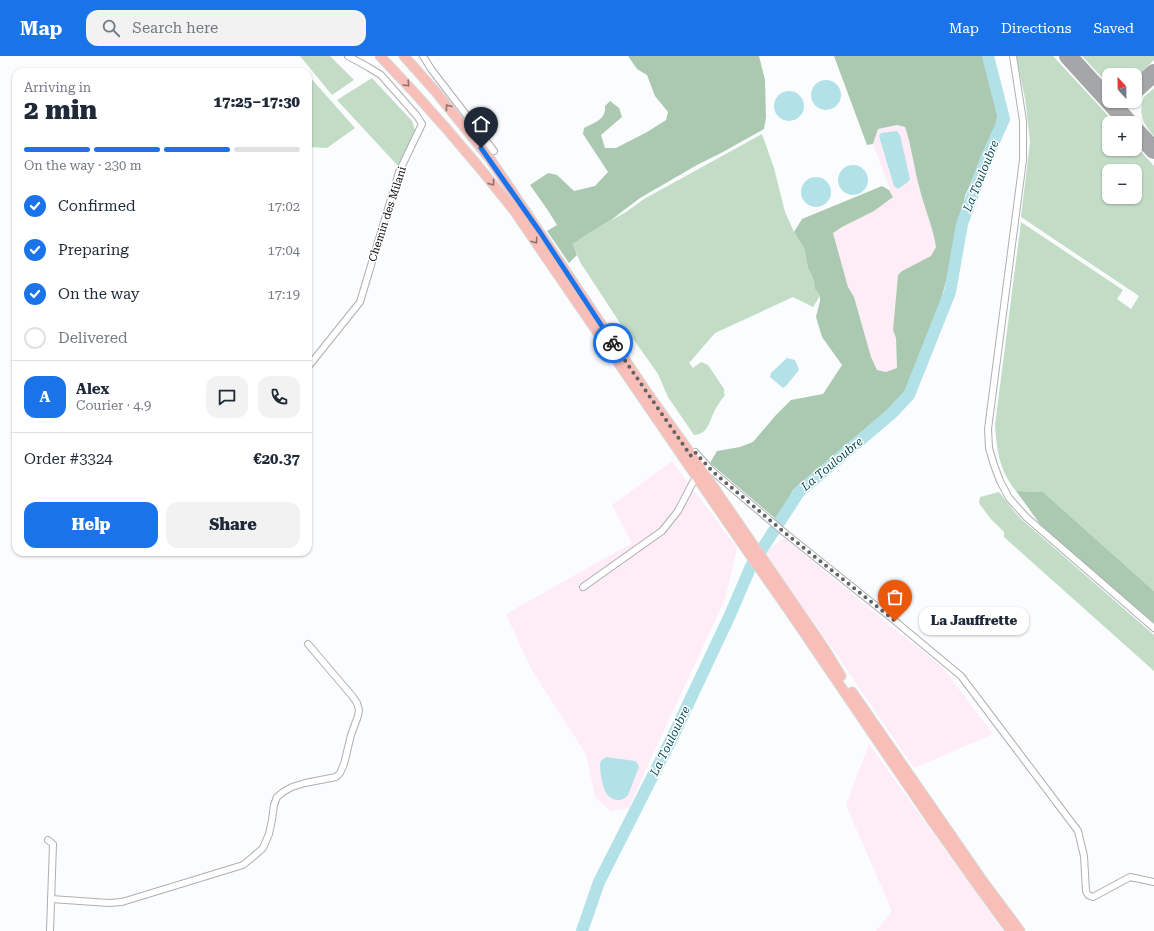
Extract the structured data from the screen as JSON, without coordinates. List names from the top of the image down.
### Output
{
  "streets": {
    "street": ["Chemin des Milani"]
  },
  "water": ["La Touloubre"],
  "places": ["La Jauffrette"],
  "north": "top",
  "page": {
    "header": "Map",
    "search": "Search here",
    "nav": ["Map", "Directions", "Saved"],
    "map_buttons": ["+", "−"],
    "heading": ["2 min", "Arriving in", "17:25–17:30"],
    "panel": [
      "Alex",
      "Courier · 4.9",
      "Order #3324",
      "€20.37"
    ],
    "bar": "On the way · 230 m",
    "list": [
      ["Confirmed", "17:02"],
      ["Preparing", "17:04"],
      ["On the way", "17:19"],
      "Delivered"
    ],
    "round": "A",
    "buttons": ["Help", "Share"],
    "bubble": "La Jauffrette"
  }
}
